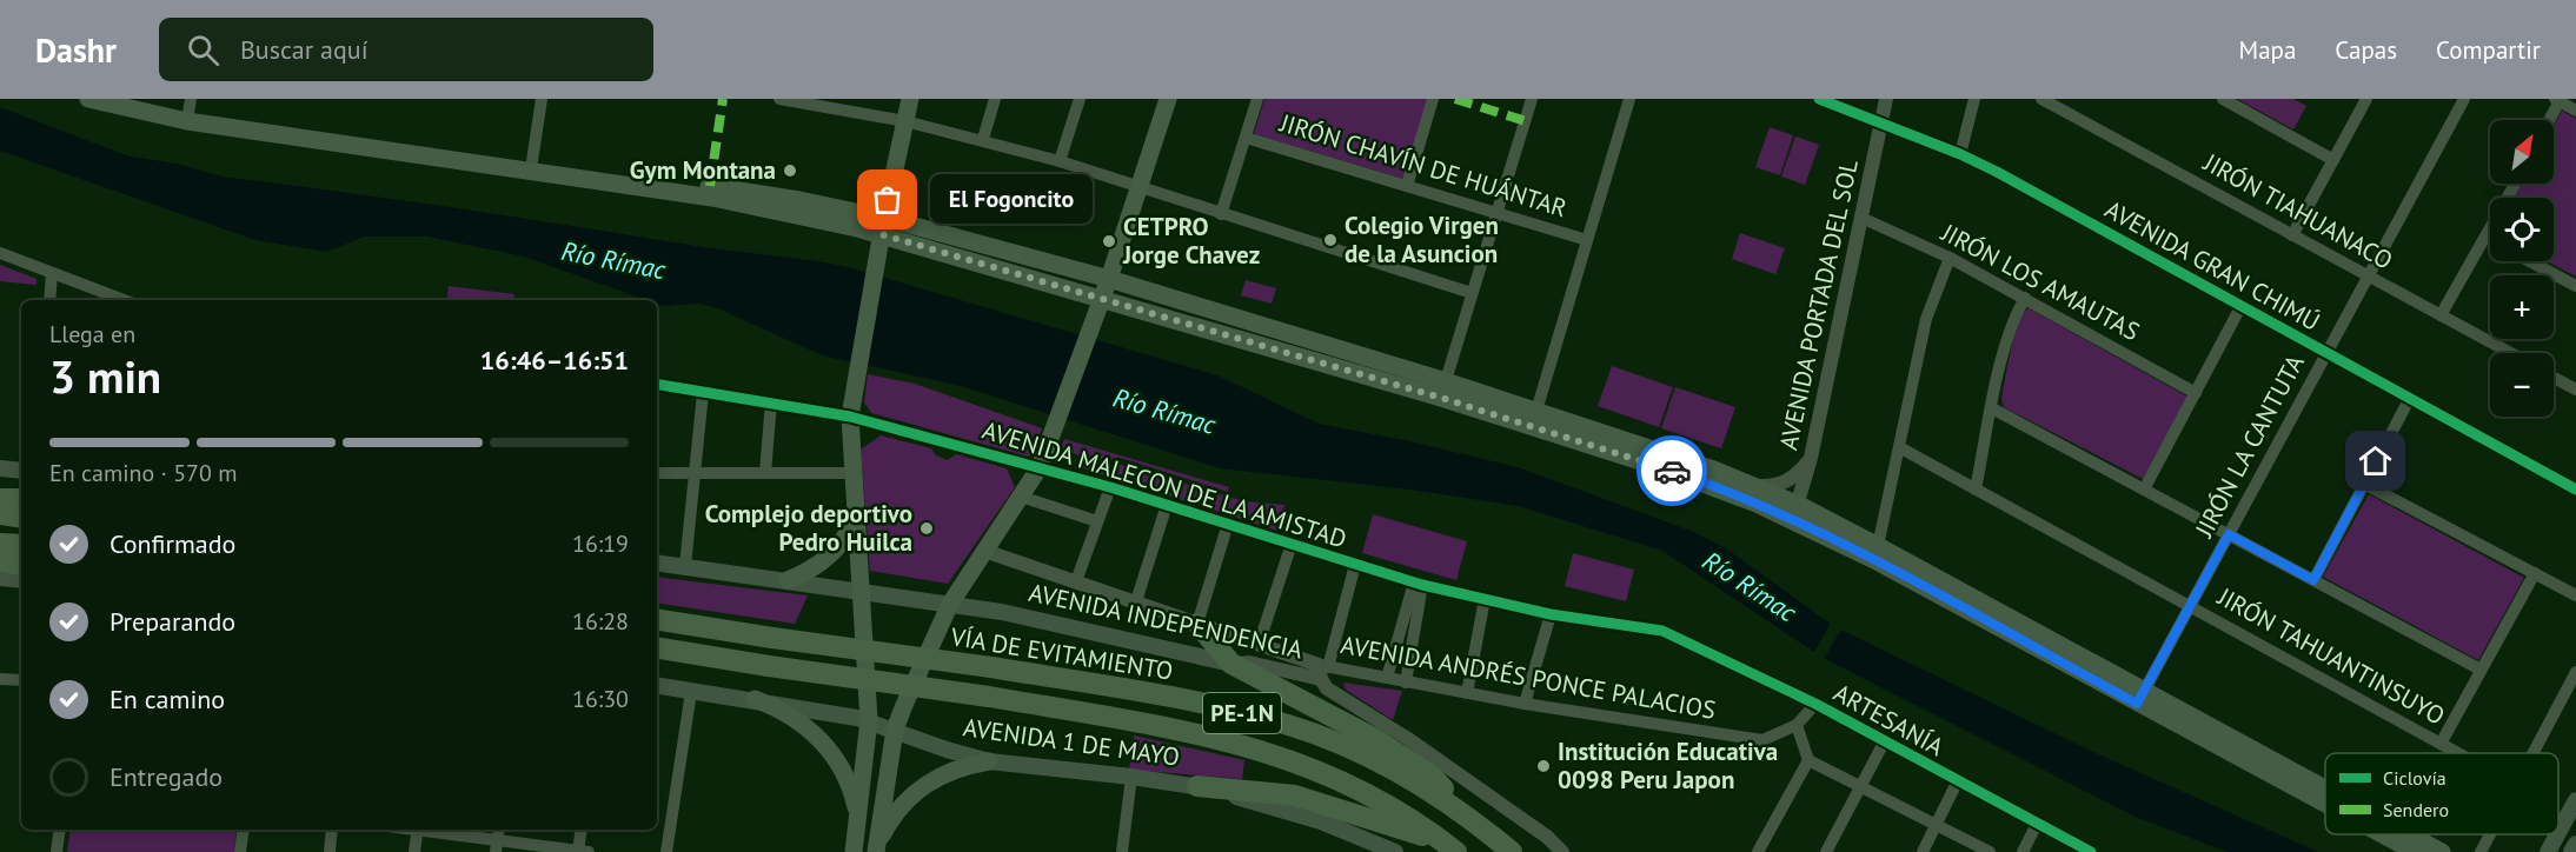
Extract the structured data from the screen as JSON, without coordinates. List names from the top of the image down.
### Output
{
  "streets": {
    "highway": ["VÍA DE EVITAMIENTO", "PE-1N"],
    "main road": ["AVENIDA INDEPENDENCIA", "AVENIDA 1 DE MAYO"],
    "street": [
      "JIRÓN CHAVÍN DE HUÁNTAR",
      "JIRÓN TIAHUANACO",
      "AVENIDA GRAN CHIMÚ",
      "JIRÓN LOS AMAUTAS",
      "AVENIDA PORTADA DEL SOL",
      "JIRÓN LA CANTUTA",
      "AVENIDA MALECON DE LA AMISTAD",
      "JIRÓN TAHUANTINSUYO",
      "AVENIDA ANDRÉS PONCE PALACIOS",
      "ARTESANÍA"
    ]
  },
  "crossings": [
    ["JIRÓN TIAHUANACO", "JIRÓN LA CANTUTA"],
    ["AVENIDA GRAN CHIMÚ", "AVENIDA PORTADA DEL SOL"],
    ["AVENIDA GRAN CHIMÚ", "JIRÓN LA CANTUTA"],
    ["JIRÓN LOS AMAUTAS", "AVENIDA PORTADA DEL SOL"],
    ["JIRÓN LA CANTUTA", "JIRÓN TAHUANTINSUYO"],
    ["AVENIDA MALECON DE LA AMISTAD", "ARTESANÍA"],
    ["AVENIDA INDEPENDENCIA", "AVENIDA ANDRÉS PONCE PALACIOS"],
    ["AVENIDA ANDRÉS PONCE PALACIOS", "ARTESANÍA"]
  ],
  "water": ["Río Rímac"],
  "places": [
    "Gym Montana",
    "El Fogoncito",
    "Colegio Virgen de la Asuncion",
    "CETPRO Jorge Chavez",
    "Complejo deportivo Pedro Huilca",
    "Institución Educativa 0098 Peru Japon"
  ],
  "legend": ["Ciclovía", "Sendero"],
  "north": "top right",
  "page": {
    "header": "Dashr",
    "search": "Buscar aquí",
    "nav": ["Mapa", "Capas", "Compartir"],
    "map_buttons": ["+", "−"],
    "bubble": "El Fogoncito",
    "heading": ["3 min", "Llega en", "16:46–16:51"],
    "bar": "En camino · 570 m",
    "list": [
      ["Confirmado", "16:19"],
      ["Preparando", "16:28"],
      ["En camino", "16:30"],
      "Entregado"
    ]
  }
}
